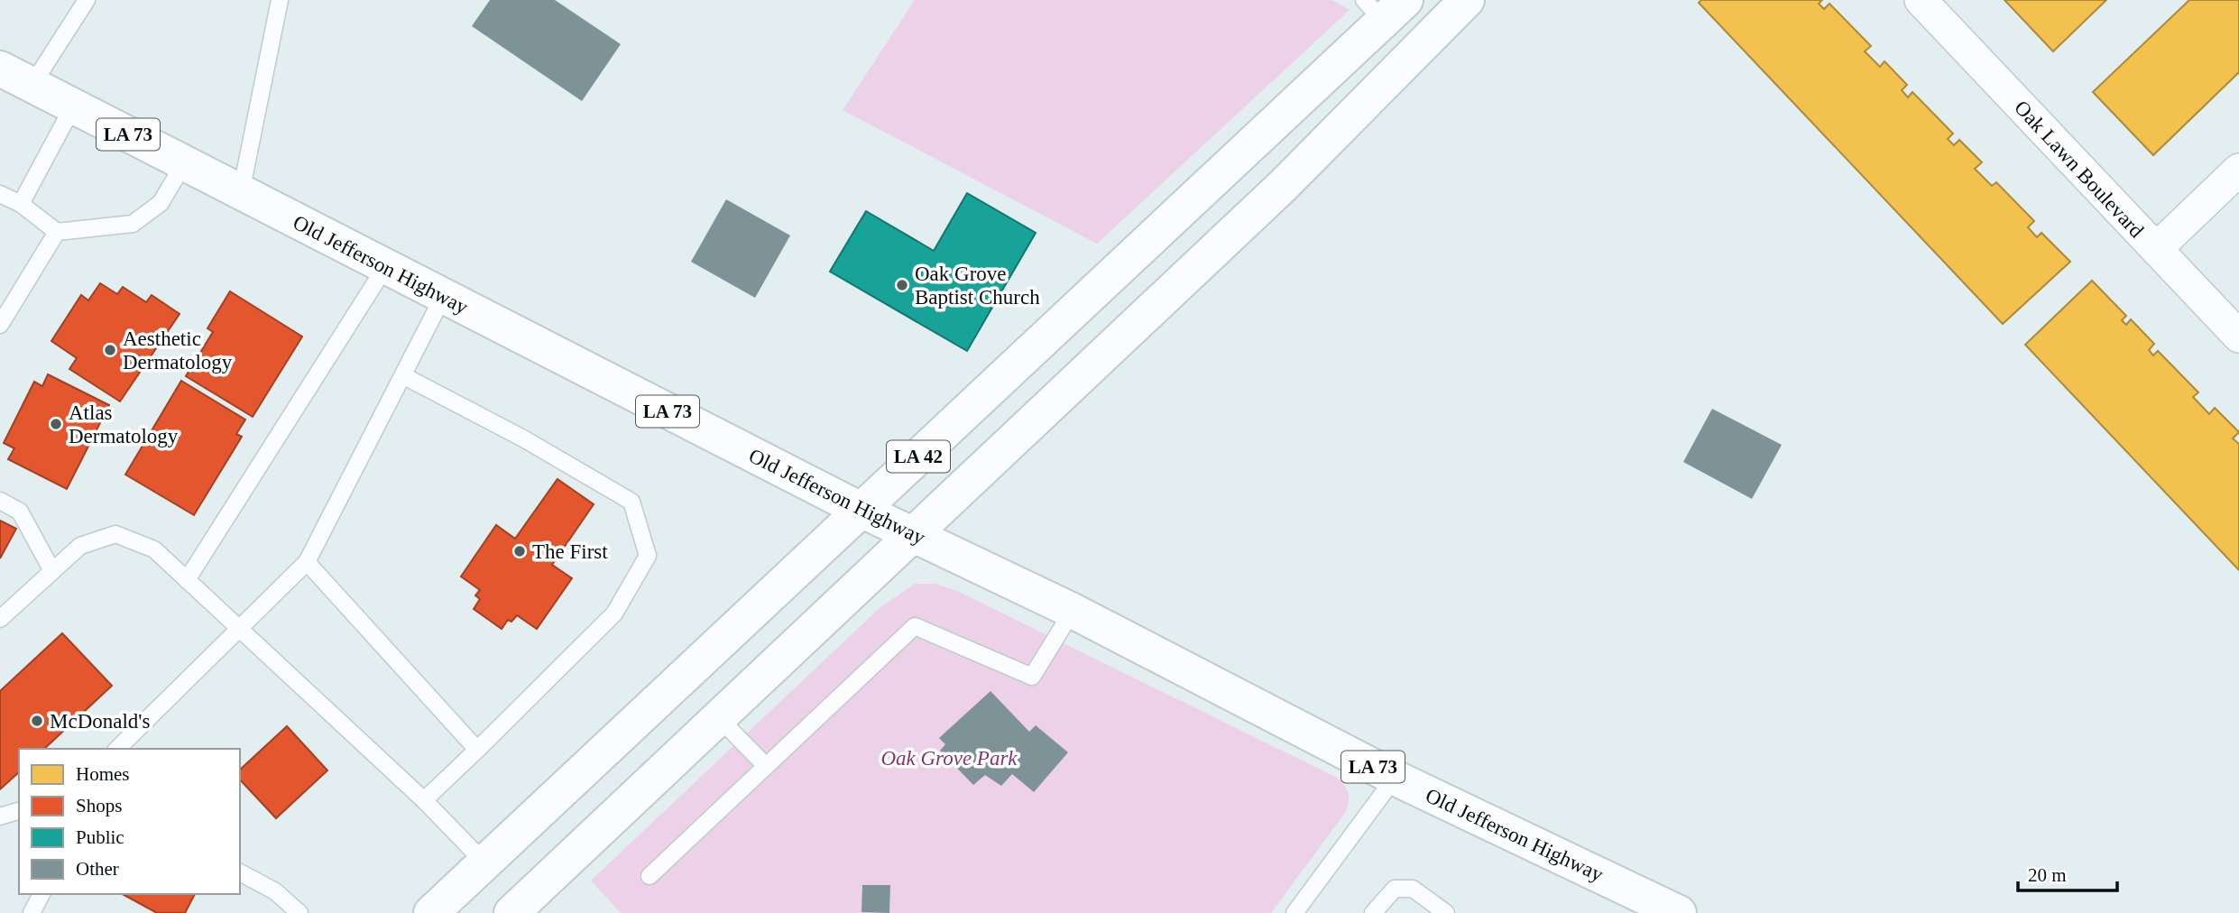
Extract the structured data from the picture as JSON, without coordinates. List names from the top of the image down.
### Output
{
  "streets": {
    "main road": ["LA 73", "Old Jefferson Highway", "LA 42"],
    "street": ["Oak Lawn Boulevard"]
  },
  "crossings": [
    ["Old Jefferson Highway", "LA 42"]
  ],
  "parks": ["Oak Grove Park"],
  "places": [
    "Oak Grove Baptist Church",
    "Aesthetic Dermatology",
    "Atlas Dermatology",
    "The First",
    "McDonald's"
  ],
  "legend": [
    "Homes",
    "Shops",
    "Public",
    "Other"
  ],
  "scale_bar": "20 m"
}
